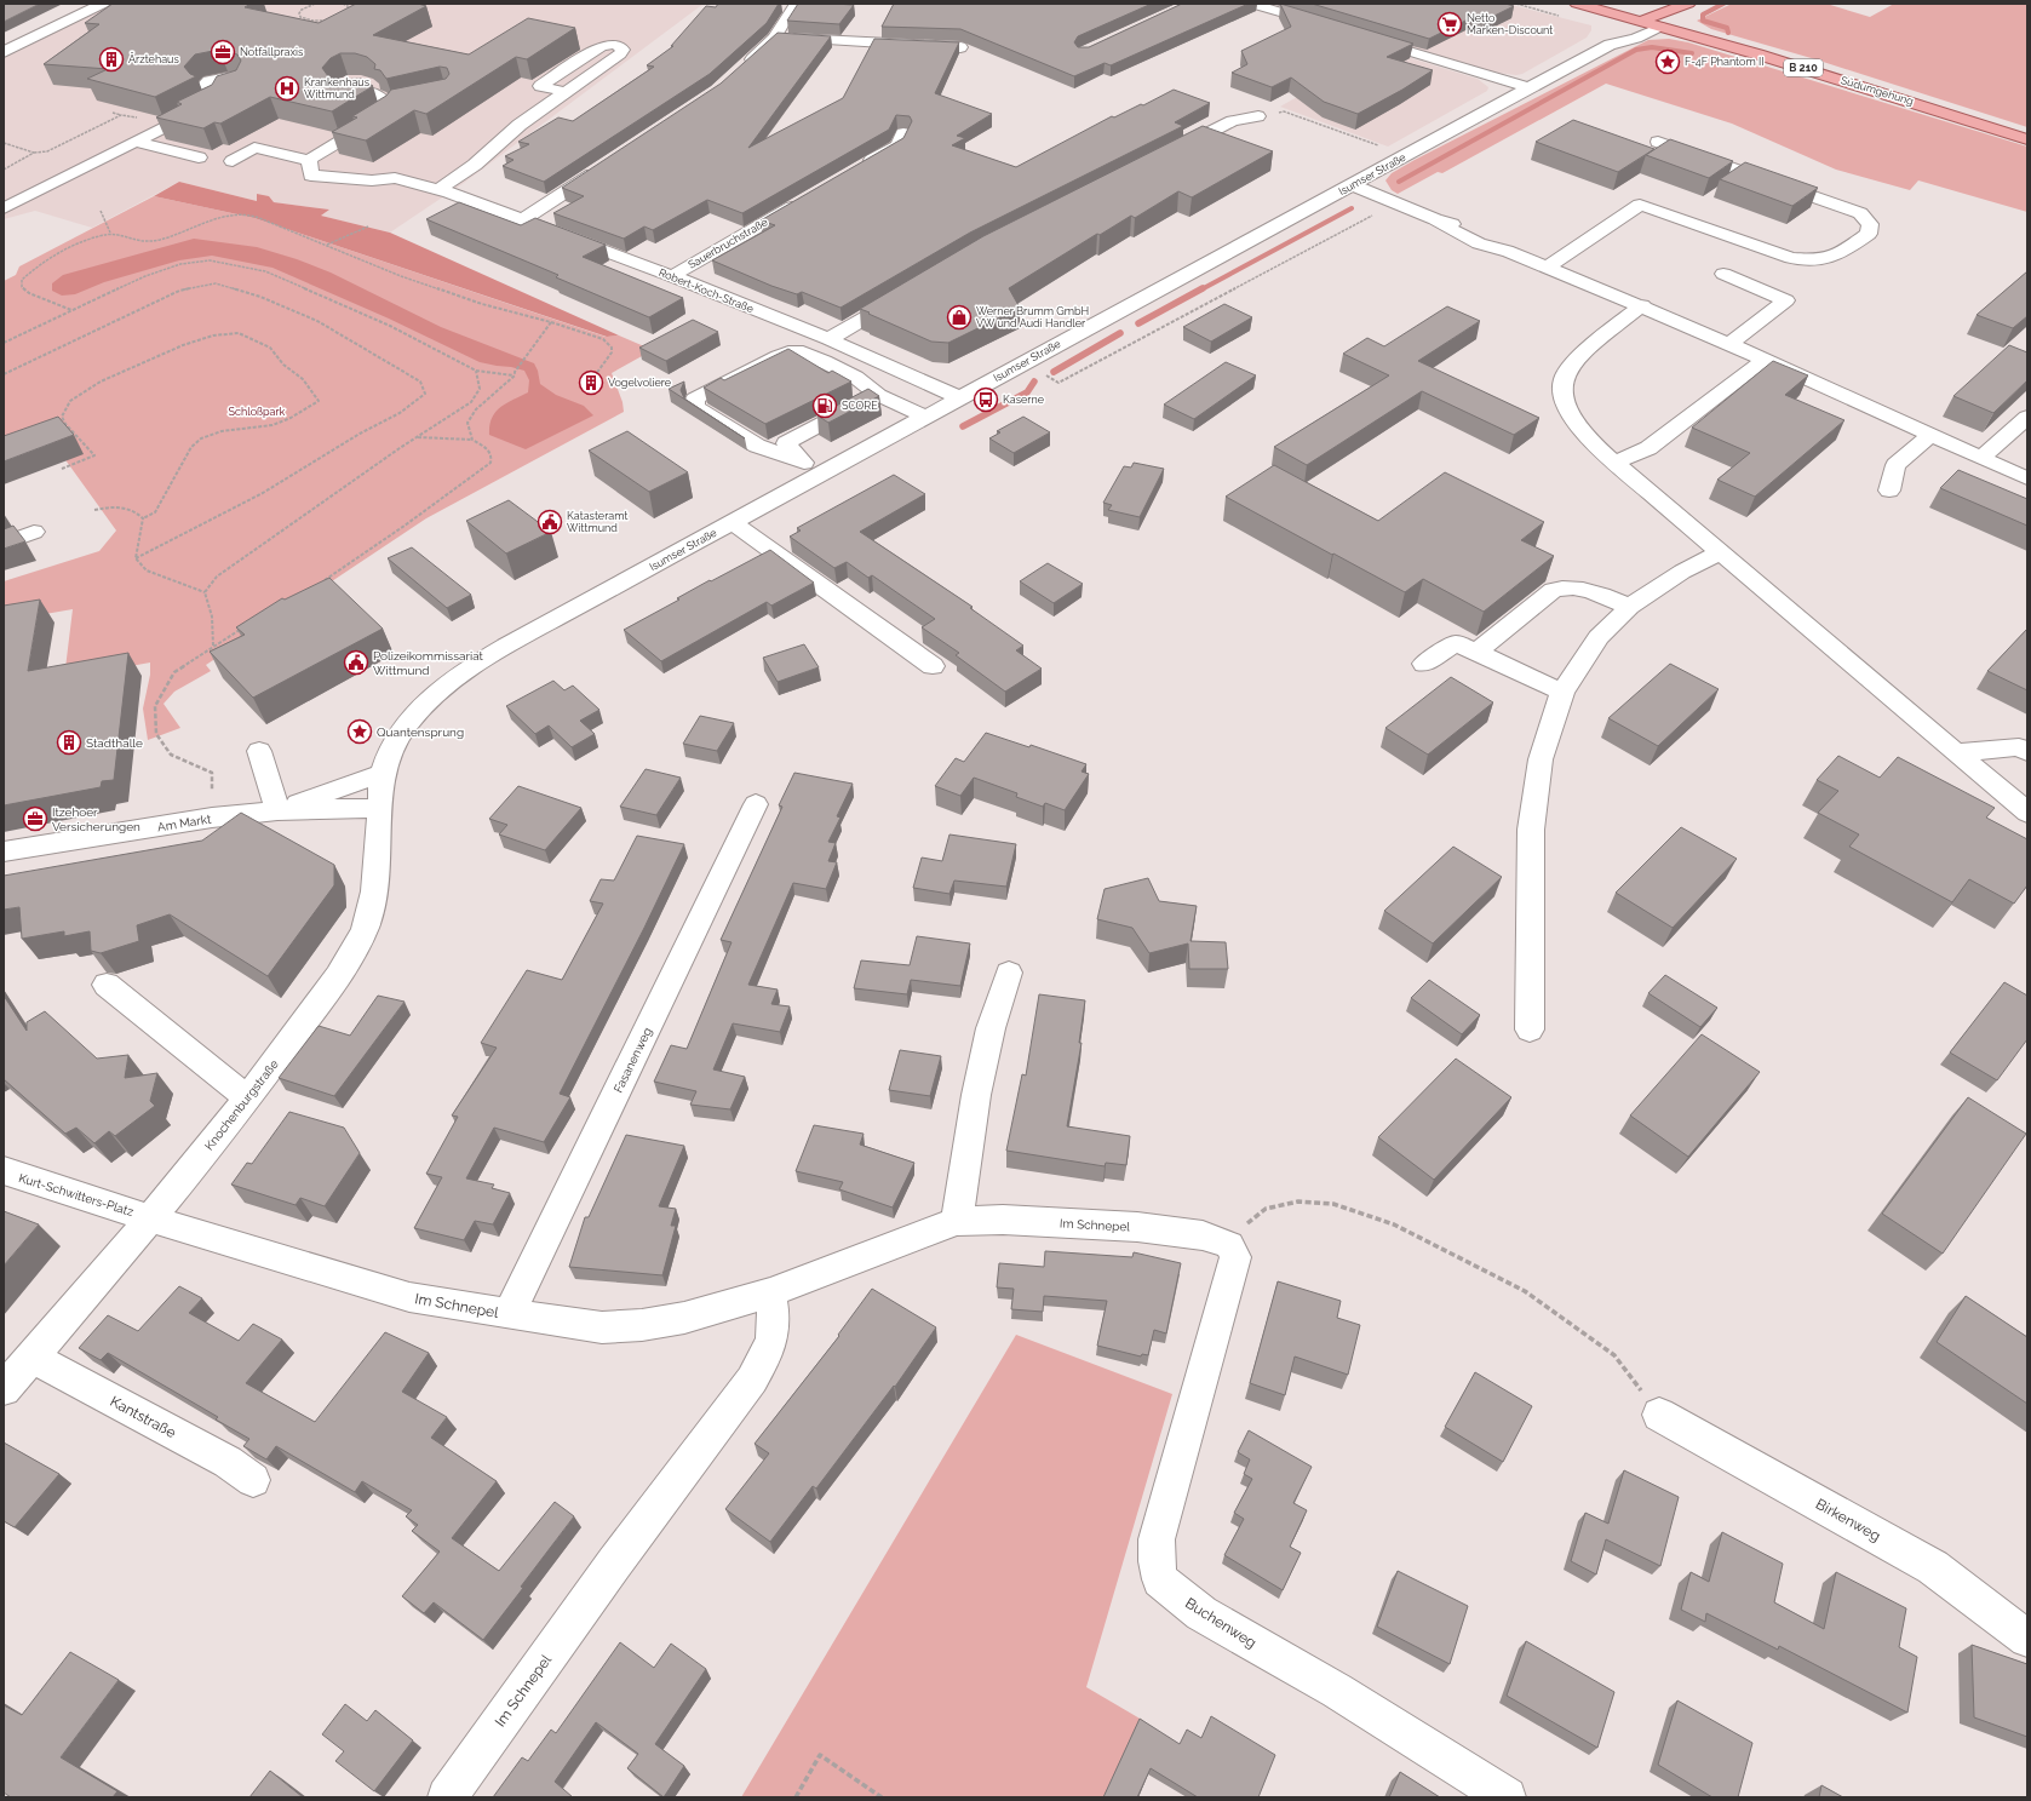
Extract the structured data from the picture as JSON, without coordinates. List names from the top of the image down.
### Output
{
  "streets": {
    "main road": ["B 210", "Südumgehung"],
    "street": [
      "Isumser Straße",
      "Sauerbruchstraße",
      "Robert-Koch-Straße",
      "Am Markt",
      "Fasanenweg",
      "Knochenburgstraße",
      "Kurt-Schwitters-Platz",
      "Im Schnepel",
      "Kantstraße",
      "Birkenweg",
      "Buchenweg"
    ]
  },
  "crossings": [
    ["B 210", "Südumgehung"],
    ["B 210", "Isumser Straße"],
    ["Südumgehung", "Isumser Straße"],
    ["Isumser Straße", "Robert-Koch-Straße"],
    ["Isumser Straße", "Am Markt"],
    ["Isumser Straße", "Knochenburgstraße"],
    ["Sauerbruchstraße", "Robert-Koch-Straße"],
    ["Am Markt", "Knochenburgstraße"],
    ["Fasanenweg", "Im Schnepel"],
    ["Knochenburgstraße", "Kurt-Schwitters-Platz"],
    ["Knochenburgstraße", "Im Schnepel"],
    ["Knochenburgstraße", "Kantstraße"],
    ["Kurt-Schwitters-Platz", "Im Schnepel"],
    ["Im Schnepel", "Buchenweg"]
  ],
  "parks": ["Schloßpark"],
  "places": {
    "supermarket": ["Netto Marken-Discount"],
    "office": ["Notfallpraxis", "Itzehoer Versicherungen"],
    "building": ["Ärztehaus", "Vogelvoliere", "Stadthalle"],
    "place": ["F-4F Phantom II", "Quantensprung"],
    "hospital": ["Krankenhaus Wittmund"],
    "shop": ["Werner Brumm GmbH VW und Audi Handler"],
    "bus stop": ["Kaserne"],
    "fuel station": ["SCORE"],
    "public building": ["Katasteramt Wittmund", "Polizeikommissariat Wittmund"]
  }
}
